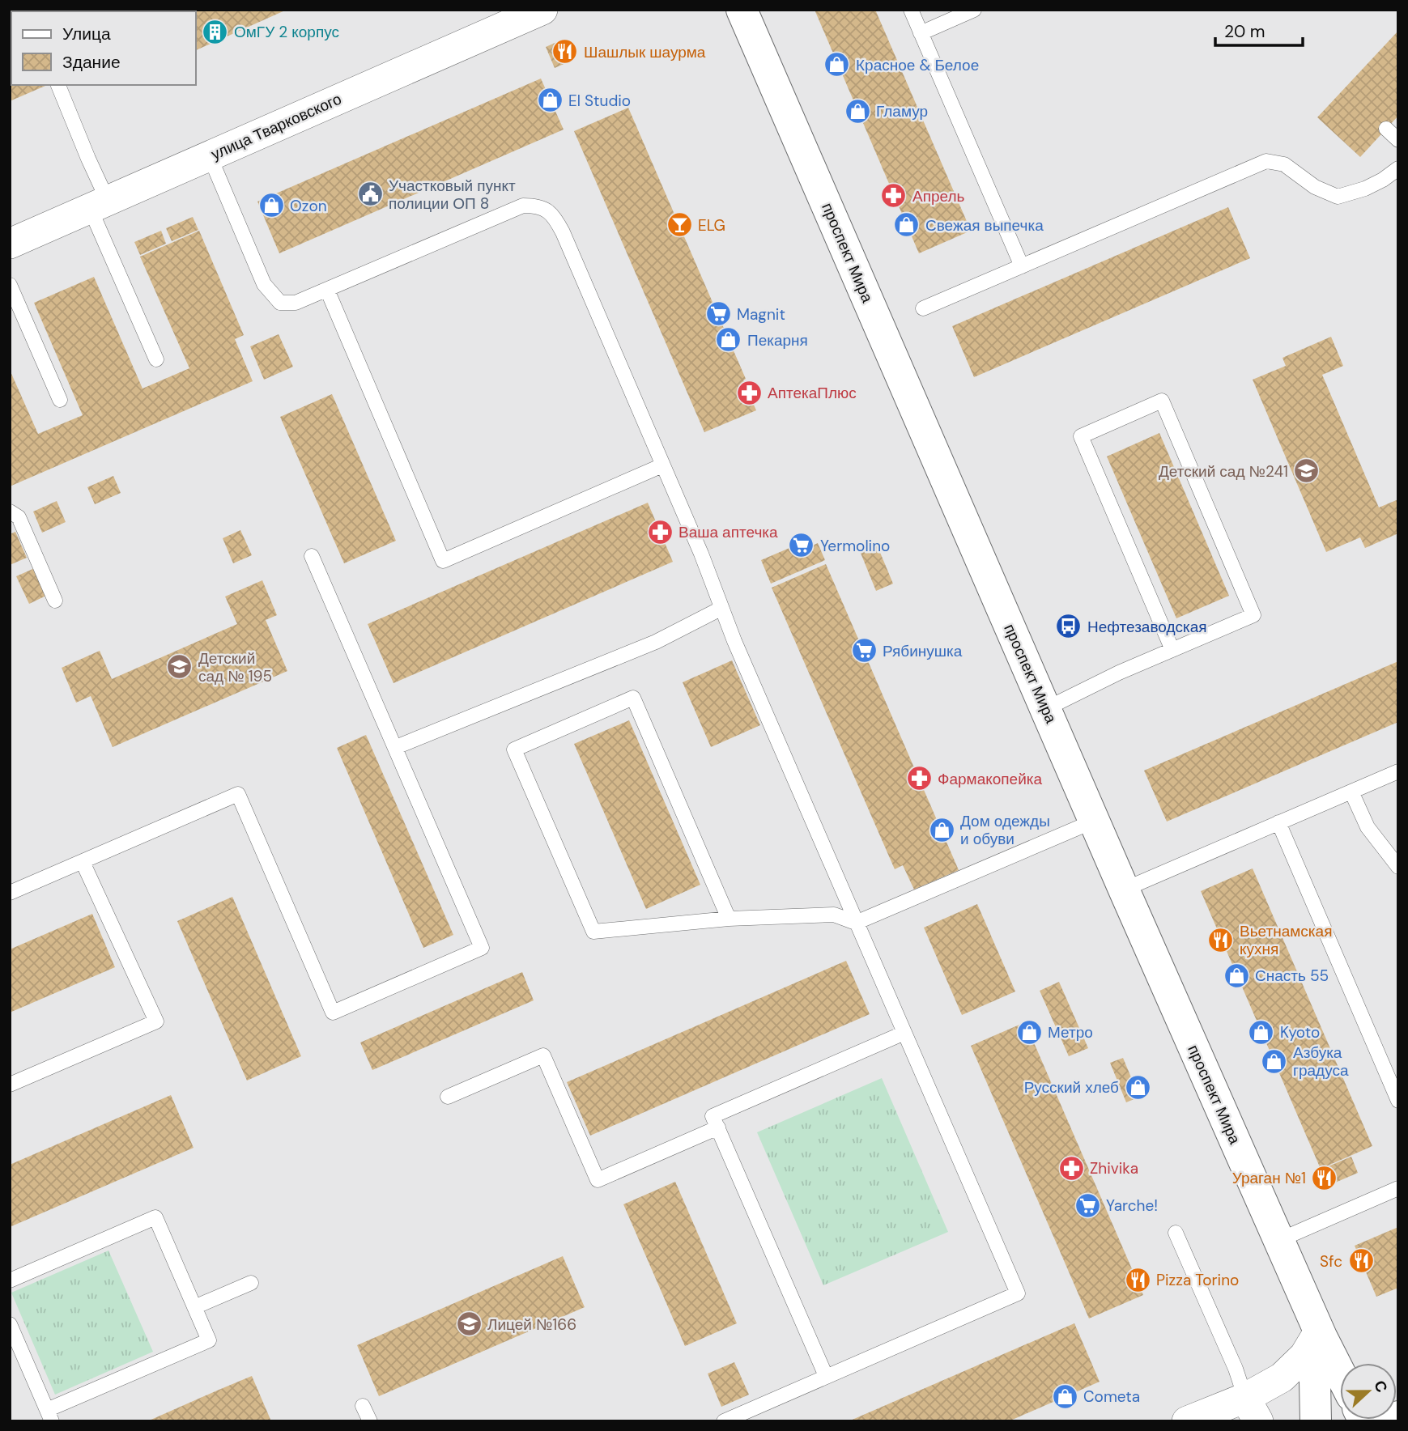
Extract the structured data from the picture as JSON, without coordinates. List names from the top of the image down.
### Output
{
  "streets": {
    "main road": ["проспект Мира"],
    "street": ["улица Тварковского"]
  },
  "places": {
    "building": ["ОмГУ 2 корпус"],
    "restaurant": [
      "Шашлык шаурма",
      "Вьетнамская кухня",
      "Ураган №1",
      "Sfc",
      "Pizza Torino"
    ],
    "shop": [
      "Красное & Белое",
      "El Studio",
      "Гламур",
      "Ozon",
      "Свежая выпечка",
      "Пекарня",
      "Дом одежды и обуви",
      "Снасть 55",
      "Метро",
      "Kyoto",
      "Азбука градуса",
      "Русский хлеб",
      "Cometa"
    ],
    "public building": ["Участковый пункт полиции ОП 8"],
    "pharmacy": [
      "Апрель",
      "АптекаПлюс",
      "Ваша аптечка",
      "Фармакопейка",
      "Zhivika"
    ],
    "bar": ["ELG"],
    "supermarket": [
      "Magnit",
      "Yermolino",
      "Рябинушка",
      "Yarche!"
    ],
    "school or university": ["Детский сад №241", "Детский сад № 195", "Лицей №166"],
    "bus stop": ["Нефтезаводская"]
  },
  "legend": ["Улица", "Здание"],
  "scale_bar": "20 m",
  "north": "right"
}
